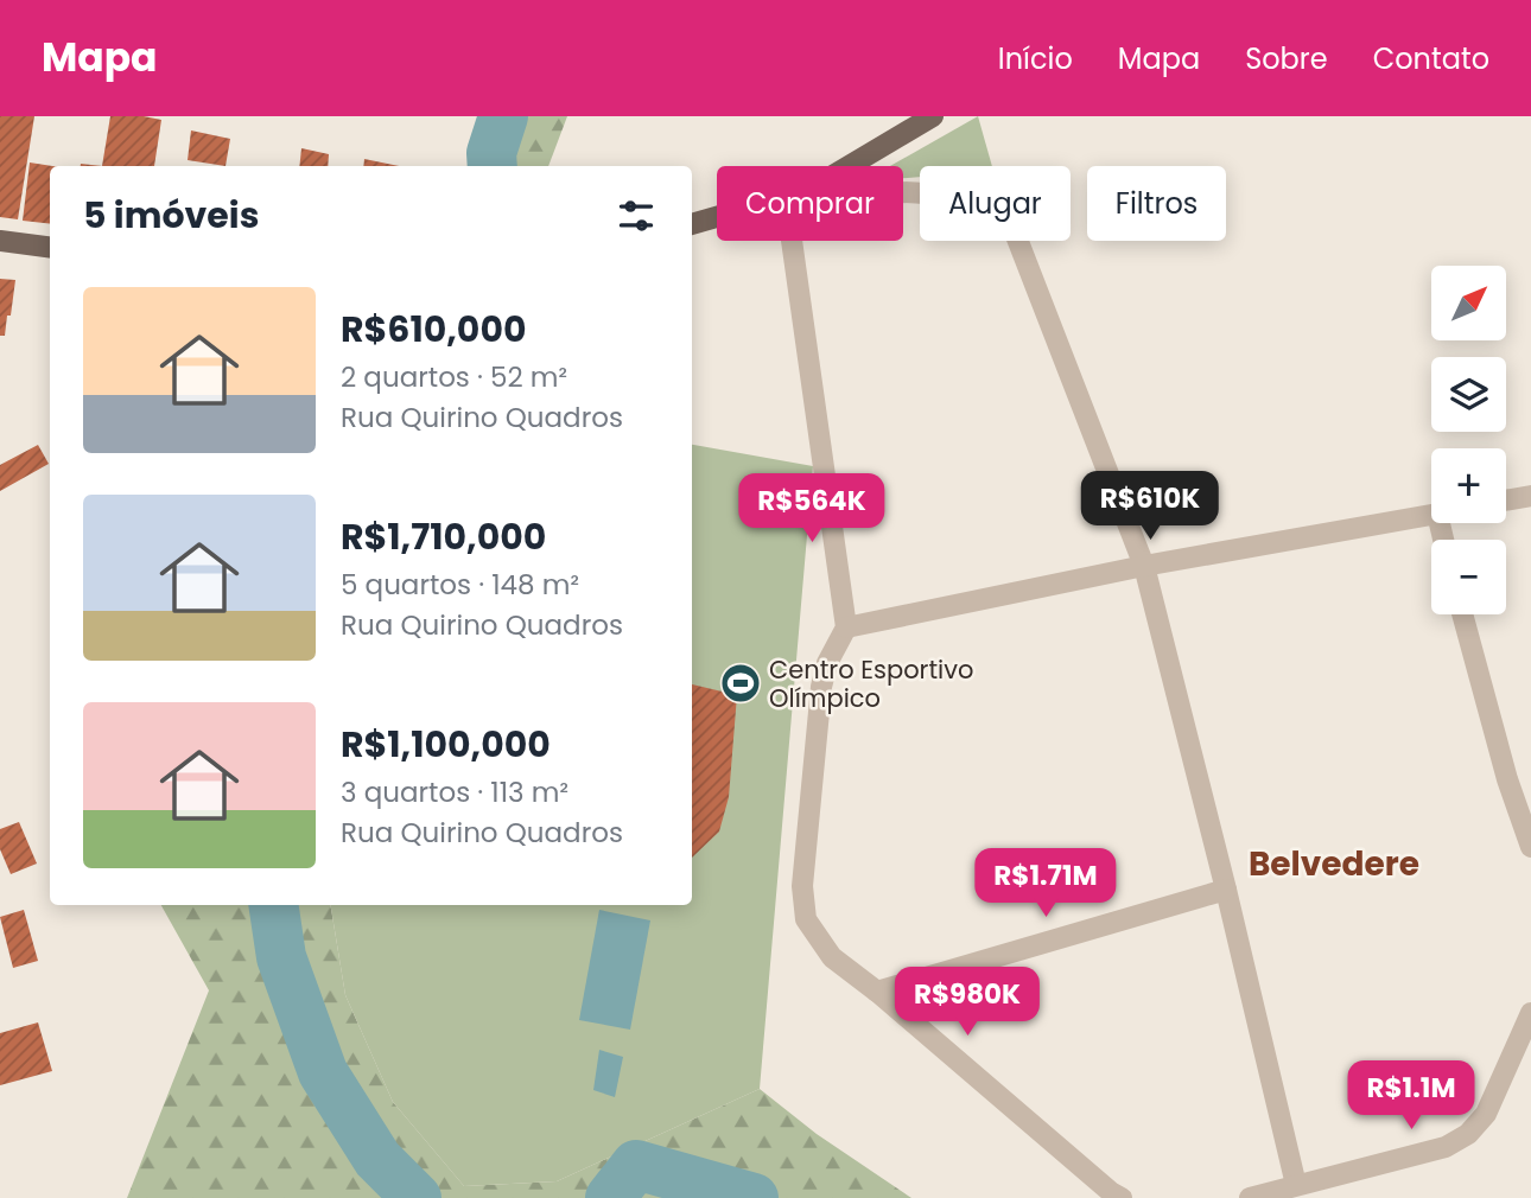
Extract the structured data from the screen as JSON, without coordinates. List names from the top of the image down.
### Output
{
  "districts": ["Belvedere"],
  "places": {
    "sports": ["Centro Esportivo Olímpico"]
  },
  "north": "top right",
  "page": {
    "header": "Mapa",
    "nav": [
      "Início",
      "Mapa",
      "Sobre",
      "Contato"
    ],
    "chip": ["Comprar", "Alugar", "Filtros"],
    "heading": "5 imóveis",
    "map_buttons": ["+", "−"],
    "list": [
      {
        "name": "R$610,000",
        "note": "2 quartos · 52 m² · Rua Quirino Quadros"
      },
      {
        "name": "R$1,710,000",
        "note": "5 quartos · 148 m² · Rua Quirino Quadros"
      },
      {
        "name": "R$1,100,000",
        "note": "3 quartos · 113 m² · Rua Quirino Quadros"
      }
    ],
    "price": [
      "R$610K",
      "R$564K",
      "R$1.71M",
      "R$980K",
      "R$1.1M"
    ]
  }
}
